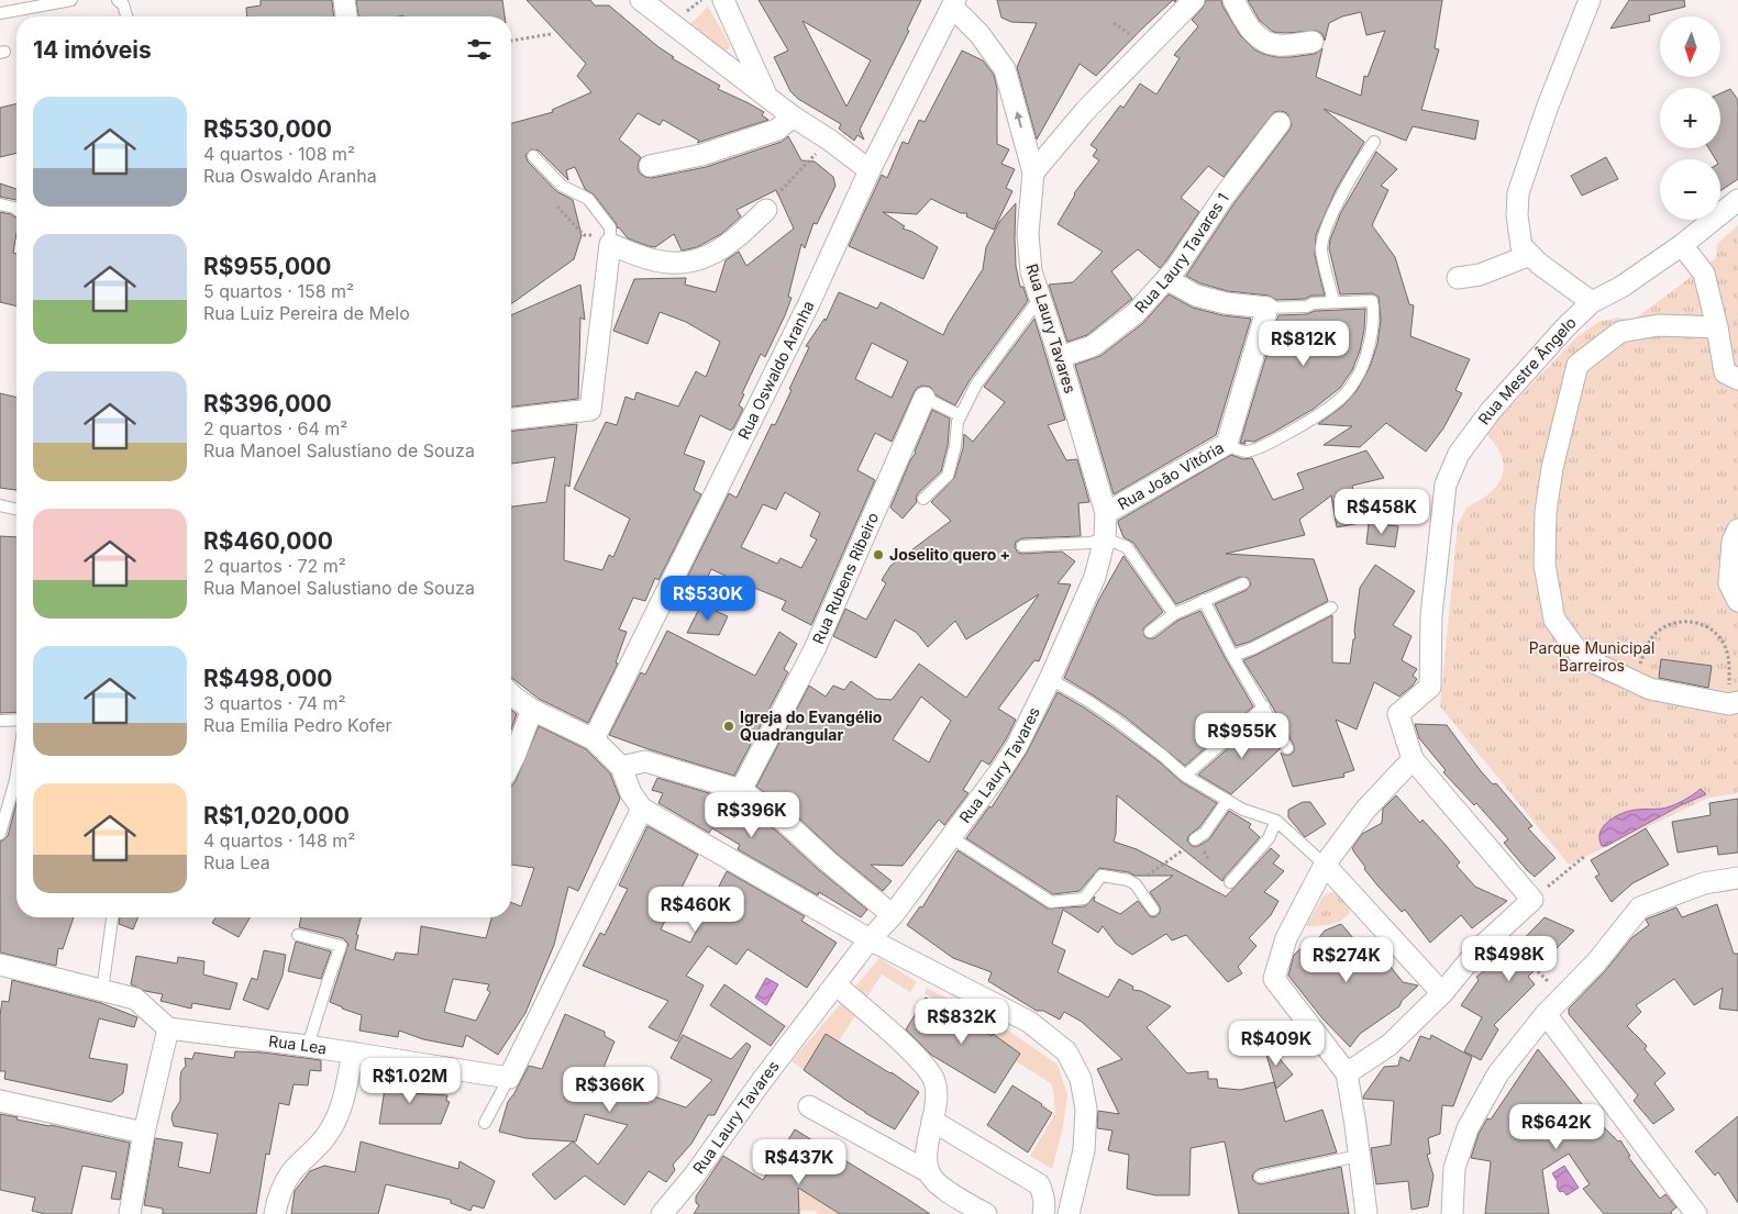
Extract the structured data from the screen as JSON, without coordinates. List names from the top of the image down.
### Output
{
  "streets": {
    "street": [
      "Rua Laury Tavares 1",
      "Rua Laury Tavares",
      "Rua Oswaldo Aranha",
      "Rua Mestre Ângelo",
      "Rua João Vitória",
      "Rua Rubens Ribeiro",
      "Rua Lea"
    ]
  },
  "crossings": [
    ["Rua Laury Tavares 1", "Rua Laury Tavares"],
    ["Rua Laury Tavares", "Rua Oswaldo Aranha"],
    ["Rua Laury Tavares", "Rua João Vitória"]
  ],
  "parks": ["Parque Municipal Barreiros"],
  "places": ["Joselito quero +", "Igreja do Evangélio Quadrangular"],
  "north": "bottom",
  "page": {
    "map_buttons": ["+", "−"],
    "heading": "14 imóveis",
    "list": [
      {
        "name": "R$530,000",
        "note": "4 quartos · 108 m² · Rua Oswaldo Aranha"
      },
      {
        "name": "R$955,000",
        "note": "5 quartos · 158 m² · Rua Luiz Pereira de Melo"
      },
      {
        "name": "R$396,000",
        "note": "2 quartos · 64 m² · Rua Manoel Salustiano de Souza"
      },
      {
        "name": "R$460,000",
        "note": "2 quartos · 72 m² · Rua Manoel Salustiano de Souza"
      },
      {
        "name": "R$498,000",
        "note": "3 quartos · 74 m² · Rua Emília Pedro Kofer"
      },
      {
        "name": "R$1,020,000",
        "note": "4 quartos · 148 m² · Rua Lea"
      }
    ],
    "price": [
      "R$812K",
      "R$458K",
      "R$530K",
      "R$955K",
      "R$396K",
      "R$460K",
      "R$498K",
      "R$274K",
      "R$832K",
      "R$409K",
      "R$1.02M",
      "R$366K",
      "R$642K",
      "R$437K"
    ]
  }
}
